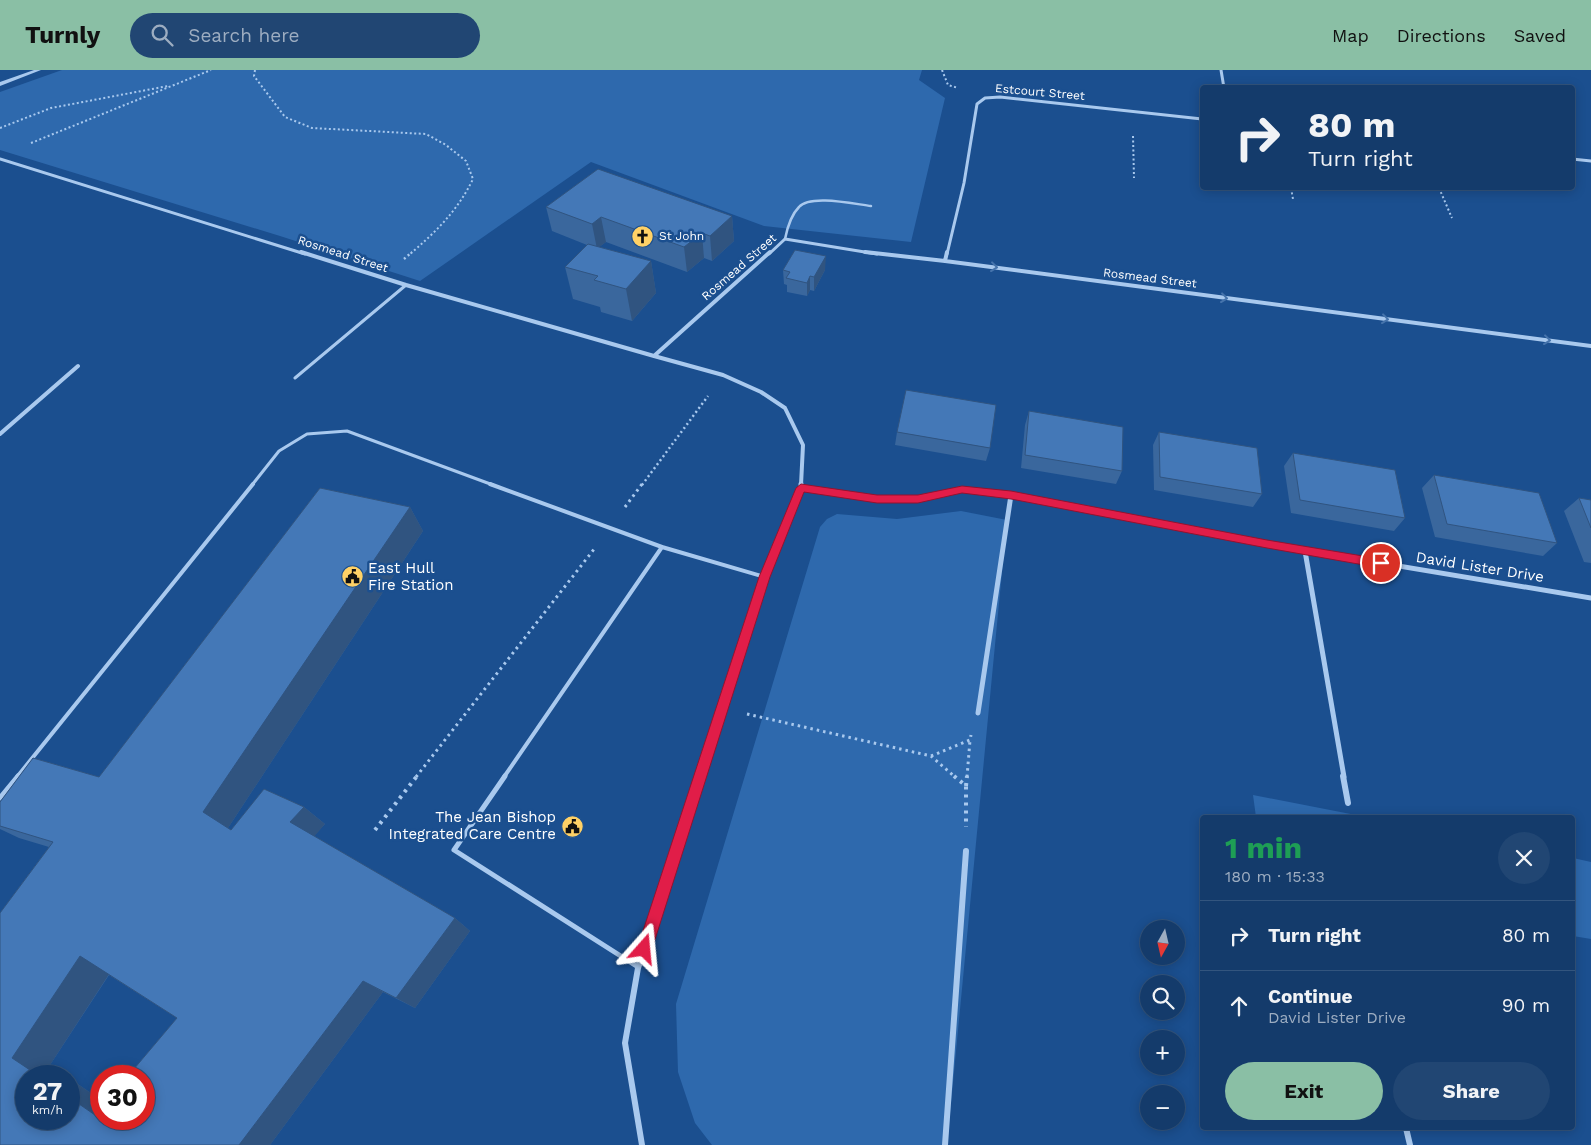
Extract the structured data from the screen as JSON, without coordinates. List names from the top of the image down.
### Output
{
  "streets": {
    "street": ["Estcourt Street", "Rosmead Street", "David Lister Drive"]
  },
  "crossings": [
    ["Estcourt Street", "Rosmead Street"]
  ],
  "one_way": ["Rosmead Street"],
  "places": {
    "church": ["St John"],
    "public building": ["East Hull Fire Station", "The Jean Bishop Integrated Care Centre"]
  },
  "north": "bottom",
  "page": {
    "header": "Turnly",
    "search": "Search here",
    "nav": ["Map", "Directions", "Saved"],
    "turn": ["80 m", "Turn right"],
    "heading": ["1 min", "180 m · 15:33"],
    "list": [
      {
        "name": "Turn right",
        "value": "80 m"
      },
      {
        "name": "Continue",
        "note": "David Lister Drive",
        "value": "90 m"
      }
    ],
    "map_buttons": ["+", "−"],
    "buttons": ["Exit", "Share"],
    "speed": "27 km/h",
    "limit": "30"
  }
}
